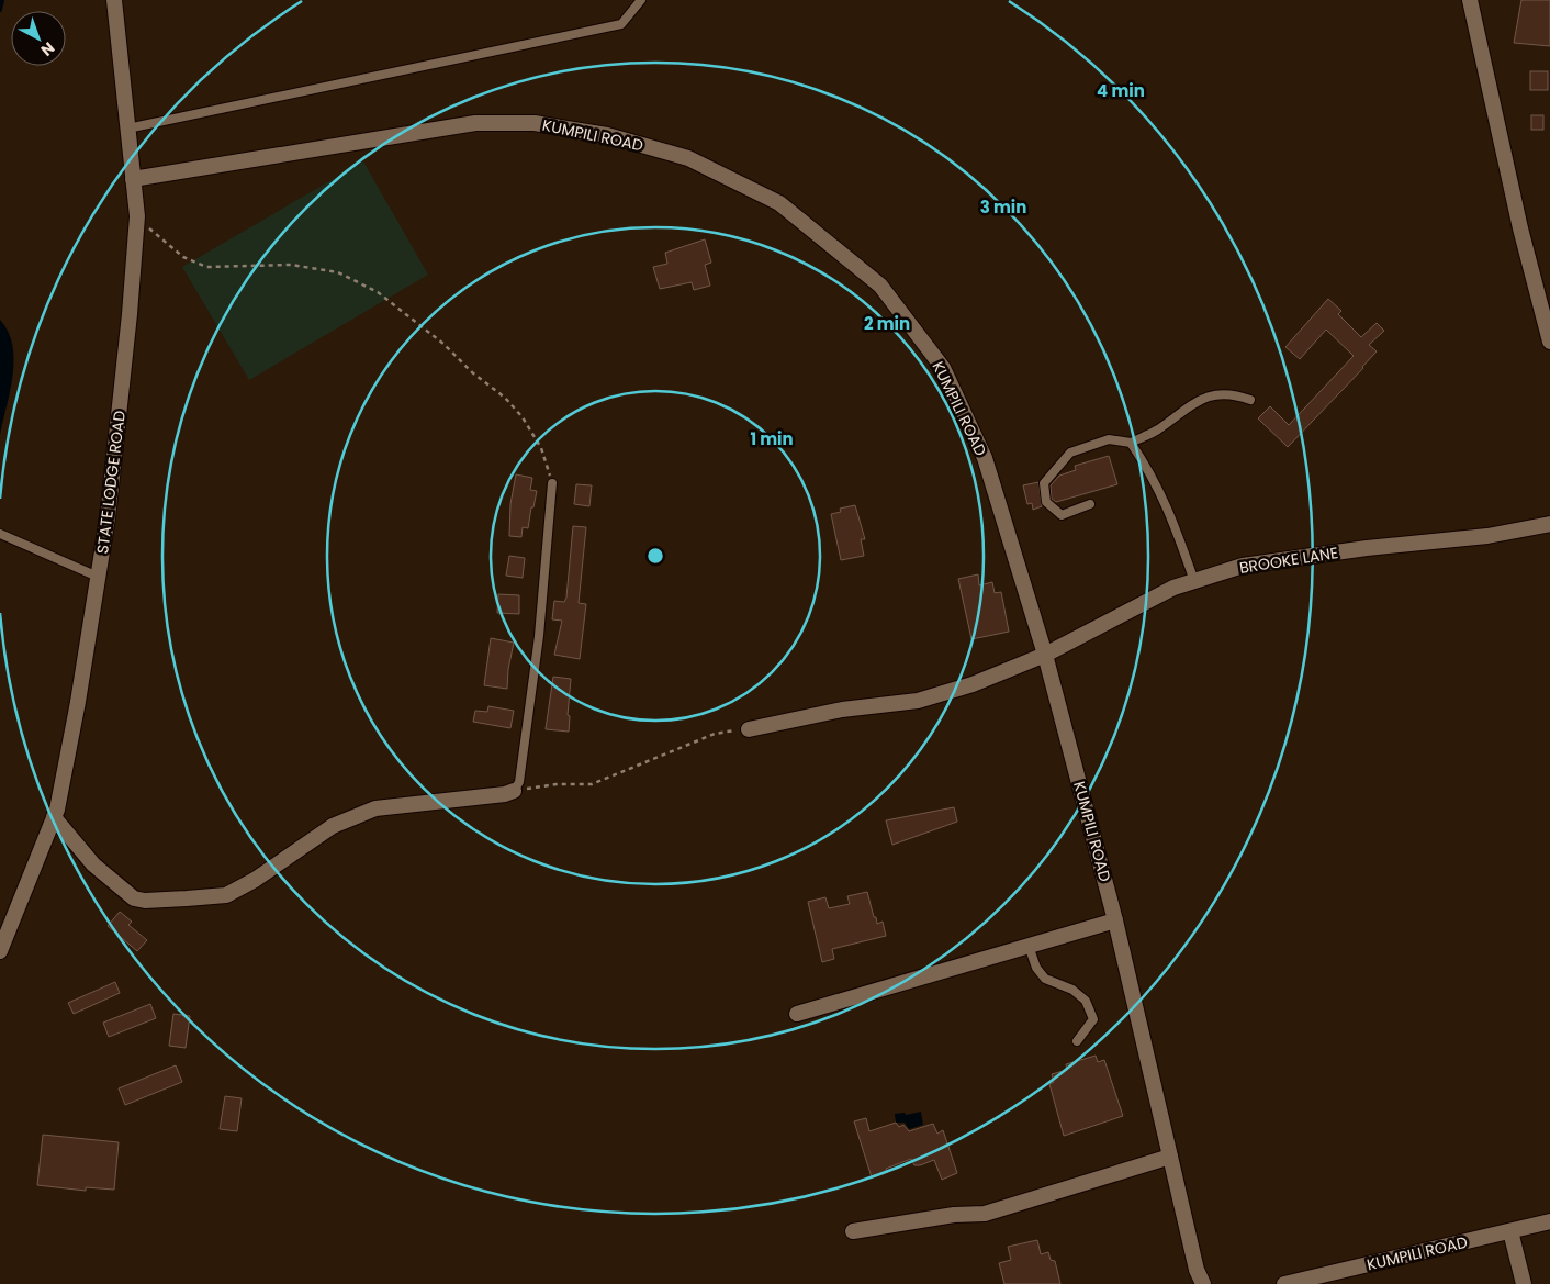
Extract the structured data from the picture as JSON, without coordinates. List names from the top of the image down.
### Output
{
  "streets": {
    "street": ["KUMPILI ROAD", "STATE LODGE ROAD", "BROOKE LANE"]
  },
  "crossings": [
    ["KUMPILI ROAD", "STATE LODGE ROAD"],
    ["KUMPILI ROAD", "BROOKE LANE"]
  ],
  "north": "bottom right",
  "rings": [
    "4 min",
    "3 min",
    "2 min",
    "1 min"
  ]
}
